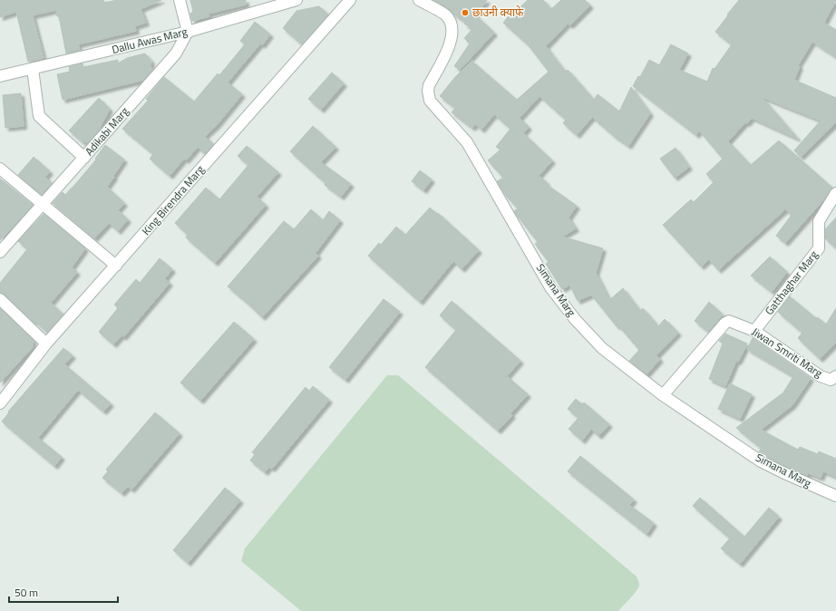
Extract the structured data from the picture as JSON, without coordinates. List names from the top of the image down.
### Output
{
  "streets": {
    "street": [
      "Dallu Awas Marg",
      "Adikabi Marg",
      "King Birendra Marg",
      "Gatthaghar Marg",
      "Simana Marg",
      "Jiwan Smriti Marg"
    ]
  },
  "crossings": [
    ["Dallu Awas Marg", "Adikabi Marg"],
    ["Gatthaghar Marg", "Jiwan Smriti Marg"],
    ["Simana Marg", "Jiwan Smriti Marg"]
  ],
  "places": ["छाउनी क्याफे"],
  "scale_bar": "50 m"
}
